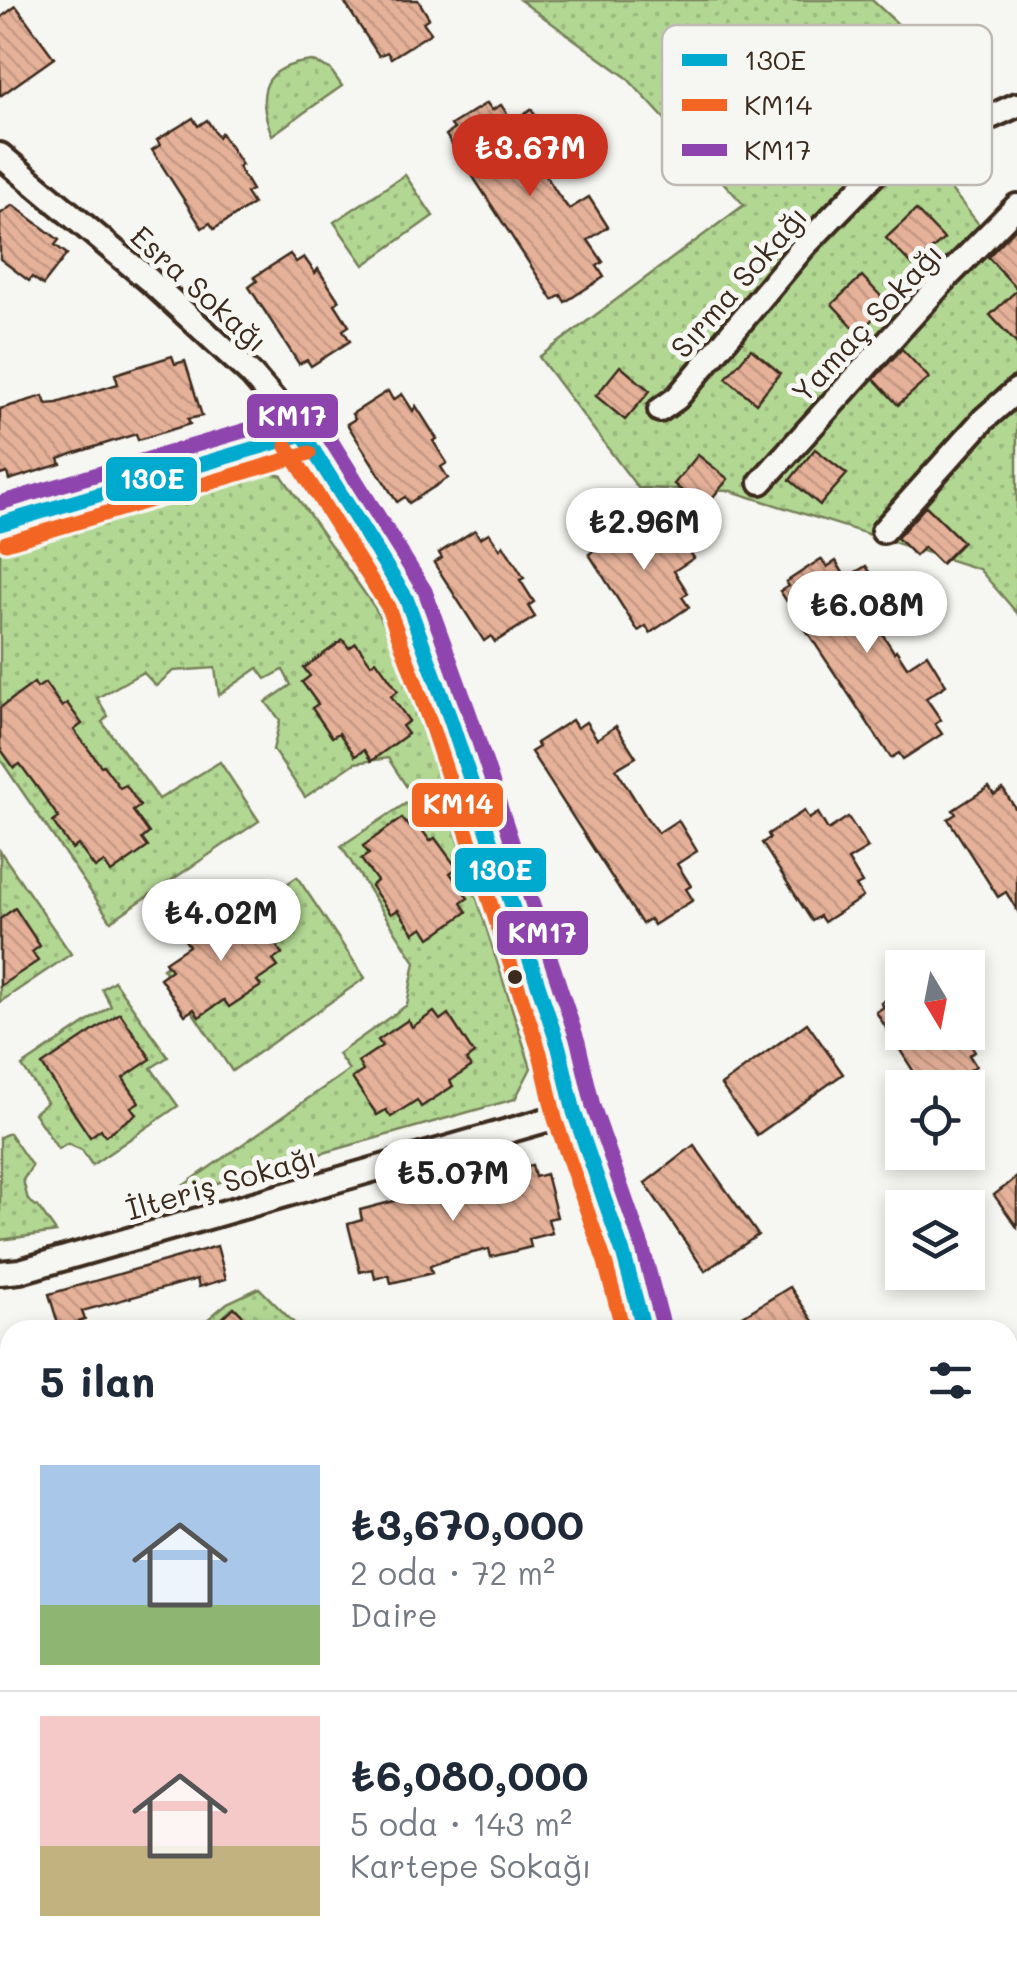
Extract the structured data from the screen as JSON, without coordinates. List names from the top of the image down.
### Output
{
  "streets": {
    "street": [
      "Sırma Sokağı",
      "Esra Sokağı",
      "Yamaç Sokağı",
      "İlteriş Sokağı"
    ]
  },
  "crossings": [
    ["Esra Sokağı", "İlteriş Sokağı"]
  ],
  "lines": ["transit line KM17", "transit line 130E", "transit line KM14"],
  "legend": ["130E", "KM14", "KM17"],
  "north": "bottom",
  "page": {
    "price": [
      "₺3.67M",
      "₺2.96M",
      "₺6.08M",
      "₺4.02M",
      "₺5.07M"
    ],
    "heading": "5 ilan",
    "list": [
      {
        "name": "₺3,670,000",
        "note": "2 oda · 72 m² · Daire"
      },
      {
        "name": "₺6,080,000",
        "note": "5 oda · 143 m² · Kartepe Sokağı"
      }
    ]
  }
}
